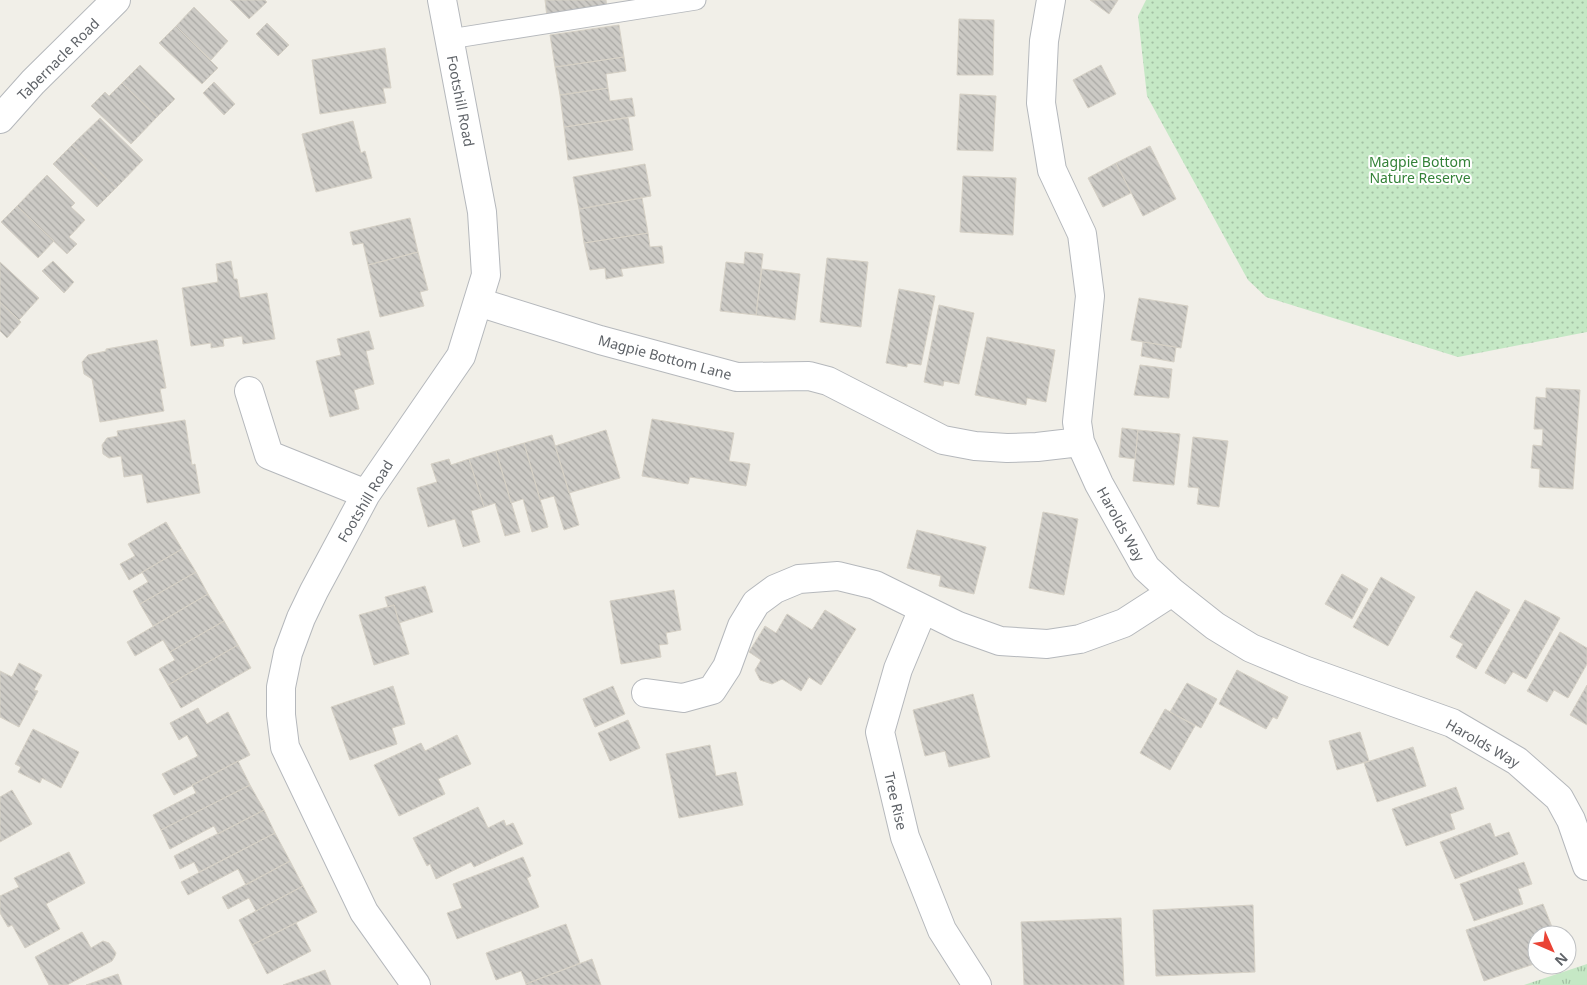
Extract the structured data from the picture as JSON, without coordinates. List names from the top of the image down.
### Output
{
  "streets": {
    "street": [
      "Tabernacle Road",
      "Footshill Road",
      "Magpie Bottom Lane",
      "Harolds Way",
      "Tree Rise"
    ]
  },
  "crossings": [
    ["Footshill Road", "Magpie Bottom Lane"],
    ["Magpie Bottom Lane", "Harolds Way"]
  ],
  "parks": ["Magpie Bottom Nature Reserve"],
  "north": "bottom right"
}
